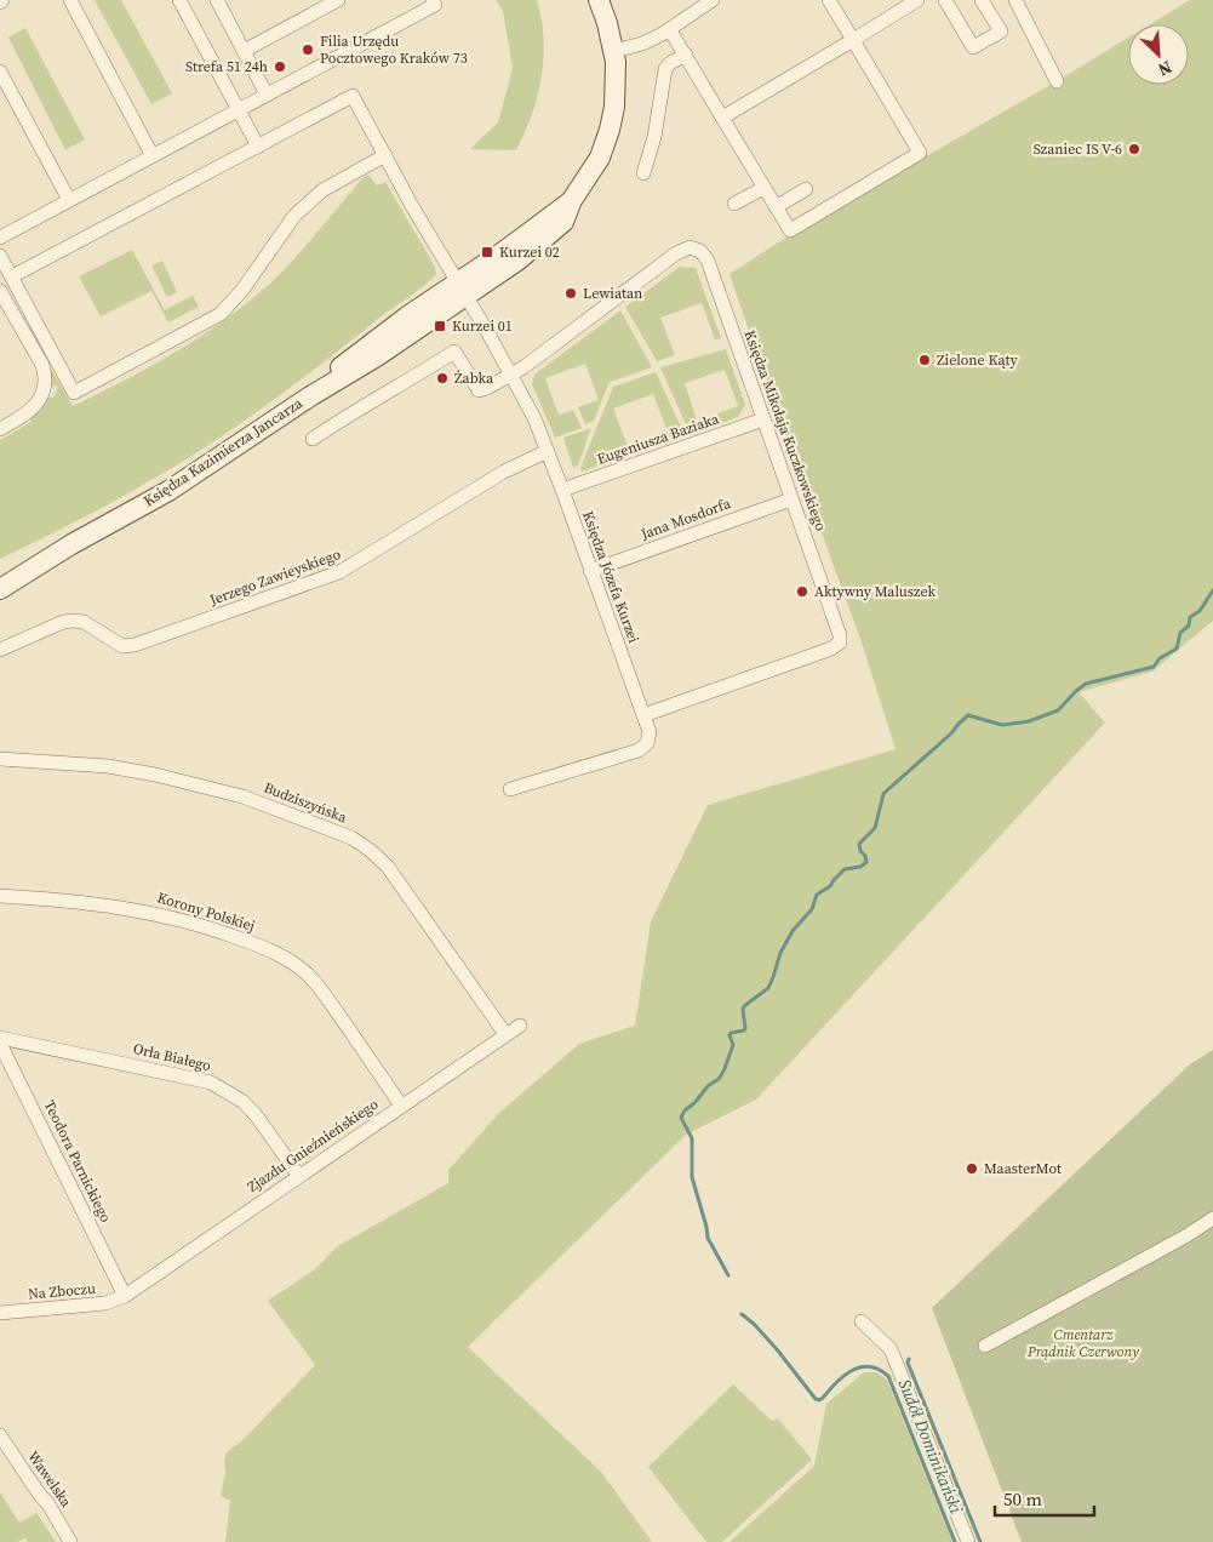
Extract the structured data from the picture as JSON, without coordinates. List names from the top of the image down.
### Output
{
  "streets": {
    "street": [
      "Księdza Mikołaja Kuczkowskiego",
      "Eugeniusza Baziaka",
      "Księdza Kazimierza Jancarza",
      "Jana Mosdorfa",
      "Jerzego Zawieyskiego",
      "Księdza Józefa Kurzei",
      "Budziszyńska",
      "Korony Polskiej",
      "Orła Białego",
      "Zjazdu Gnieźnieńskiego",
      "Teodora Parnickiego",
      "Na Zboczu",
      "Wawelska"
    ]
  },
  "crossings": [
    ["Księdza Mikołaja Kuczkowskiego", "Eugeniusza Baziaka"],
    ["Księdza Mikołaja Kuczkowskiego", "Jana Mosdorfa"],
    ["Księdza Mikołaja Kuczkowskiego", "Księdza Józefa Kurzei"],
    ["Eugeniusza Baziaka", "Księdza Józefa Kurzei"],
    ["Księdza Kazimierza Jancarza", "Księdza Józefa Kurzei"],
    ["Jana Mosdorfa", "Księdza Józefa Kurzei"],
    ["Jerzego Zawieyskiego", "Księdza Józefa Kurzei"],
    ["Budziszyńska", "Zjazdu Gnieźnieńskiego"],
    ["Korony Polskiej", "Zjazdu Gnieźnieńskiego"],
    ["Orła Białego", "Zjazdu Gnieźnieńskiego"],
    ["Zjazdu Gnieźnieńskiego", "Teodora Parnickiego"],
    ["Zjazdu Gnieźnieńskiego", "Na Zboczu"],
    ["Teodora Parnickiego", "Na Zboczu"]
  ],
  "water": ["Sudół Dominikański"],
  "parks": ["Cmentarz Prądnik Czerwony"],
  "places": {
    "other": [
      "Filia Urzędu Pocztowego Kraków 73",
      "Strefa 51 24h",
      "Szaniec IS V-6",
      "Lewiatan",
      "Zielone Kąty",
      "Żabka",
      "Aktywny Maluszek",
      "MaasterMot"
    ],
    "transit": ["Kurzei 02", "Kurzei 01"]
  },
  "scale_bar": "50 m",
  "north": "bottom right"
}
